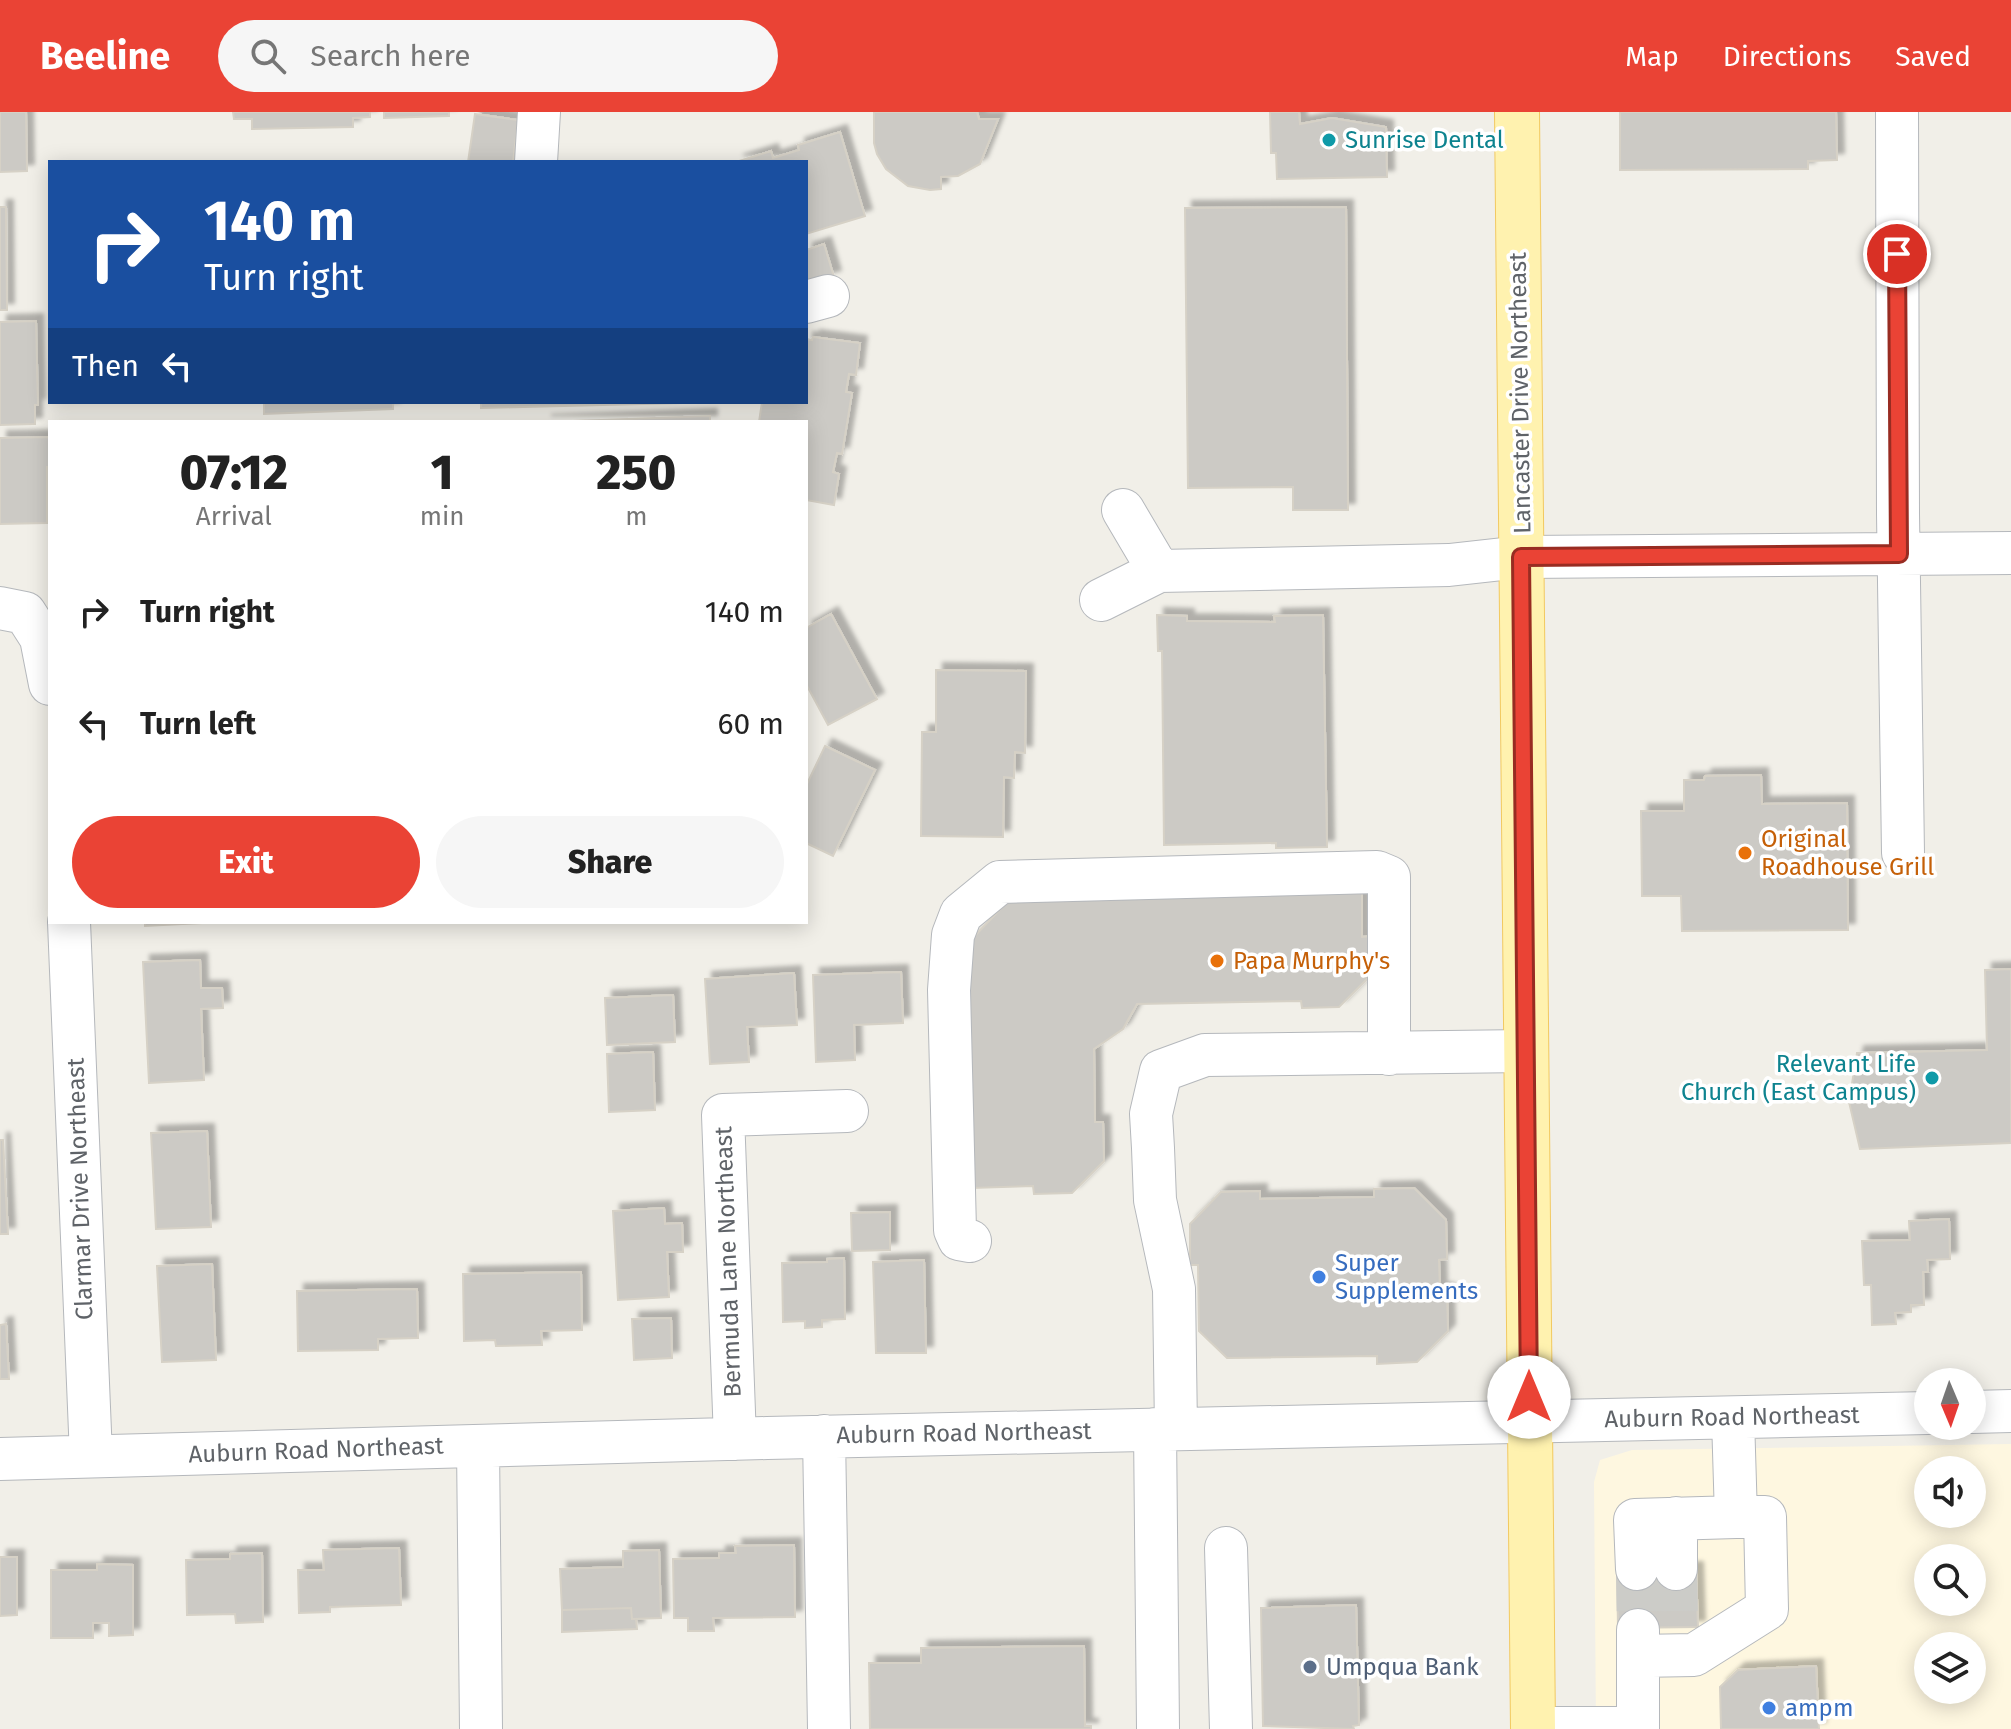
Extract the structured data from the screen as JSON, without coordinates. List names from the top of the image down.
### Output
{
  "streets": {
    "main road": ["Lancaster Drive Northeast"],
    "street": ["Clarmar Drive Northeast", "Bermuda Lane Northeast", "Auburn Road Northeast"]
  },
  "crossings": [
    ["Lancaster Drive Northeast", "Auburn Road Northeast"],
    ["Clarmar Drive Northeast", "Auburn Road Northeast"],
    ["Bermuda Lane Northeast", "Auburn Road Northeast"]
  ],
  "places": [
    "Sunrise Dental",
    "Original Roadhouse Grill",
    "Papa Murphy's",
    "Relevant Life Church (East Campus)",
    "Super Supplements",
    "Umpqua Bank",
    "ampm"
  ],
  "north": "bottom",
  "page": {
    "header": "Beeline",
    "search": "Search here",
    "nav": ["Map", "Directions", "Saved"],
    "turn": ["140 m", "Turn right"],
    "then": "Then",
    "eta": [
      "07:12",
      "Arrival",
      "1",
      "min",
      "250",
      "m"
    ],
    "list": [
      {
        "name": "Turn right",
        "value": "140 m"
      },
      {
        "name": "Turn left",
        "value": "60 m"
      }
    ],
    "buttons": ["Exit", "Share"]
  }
}
